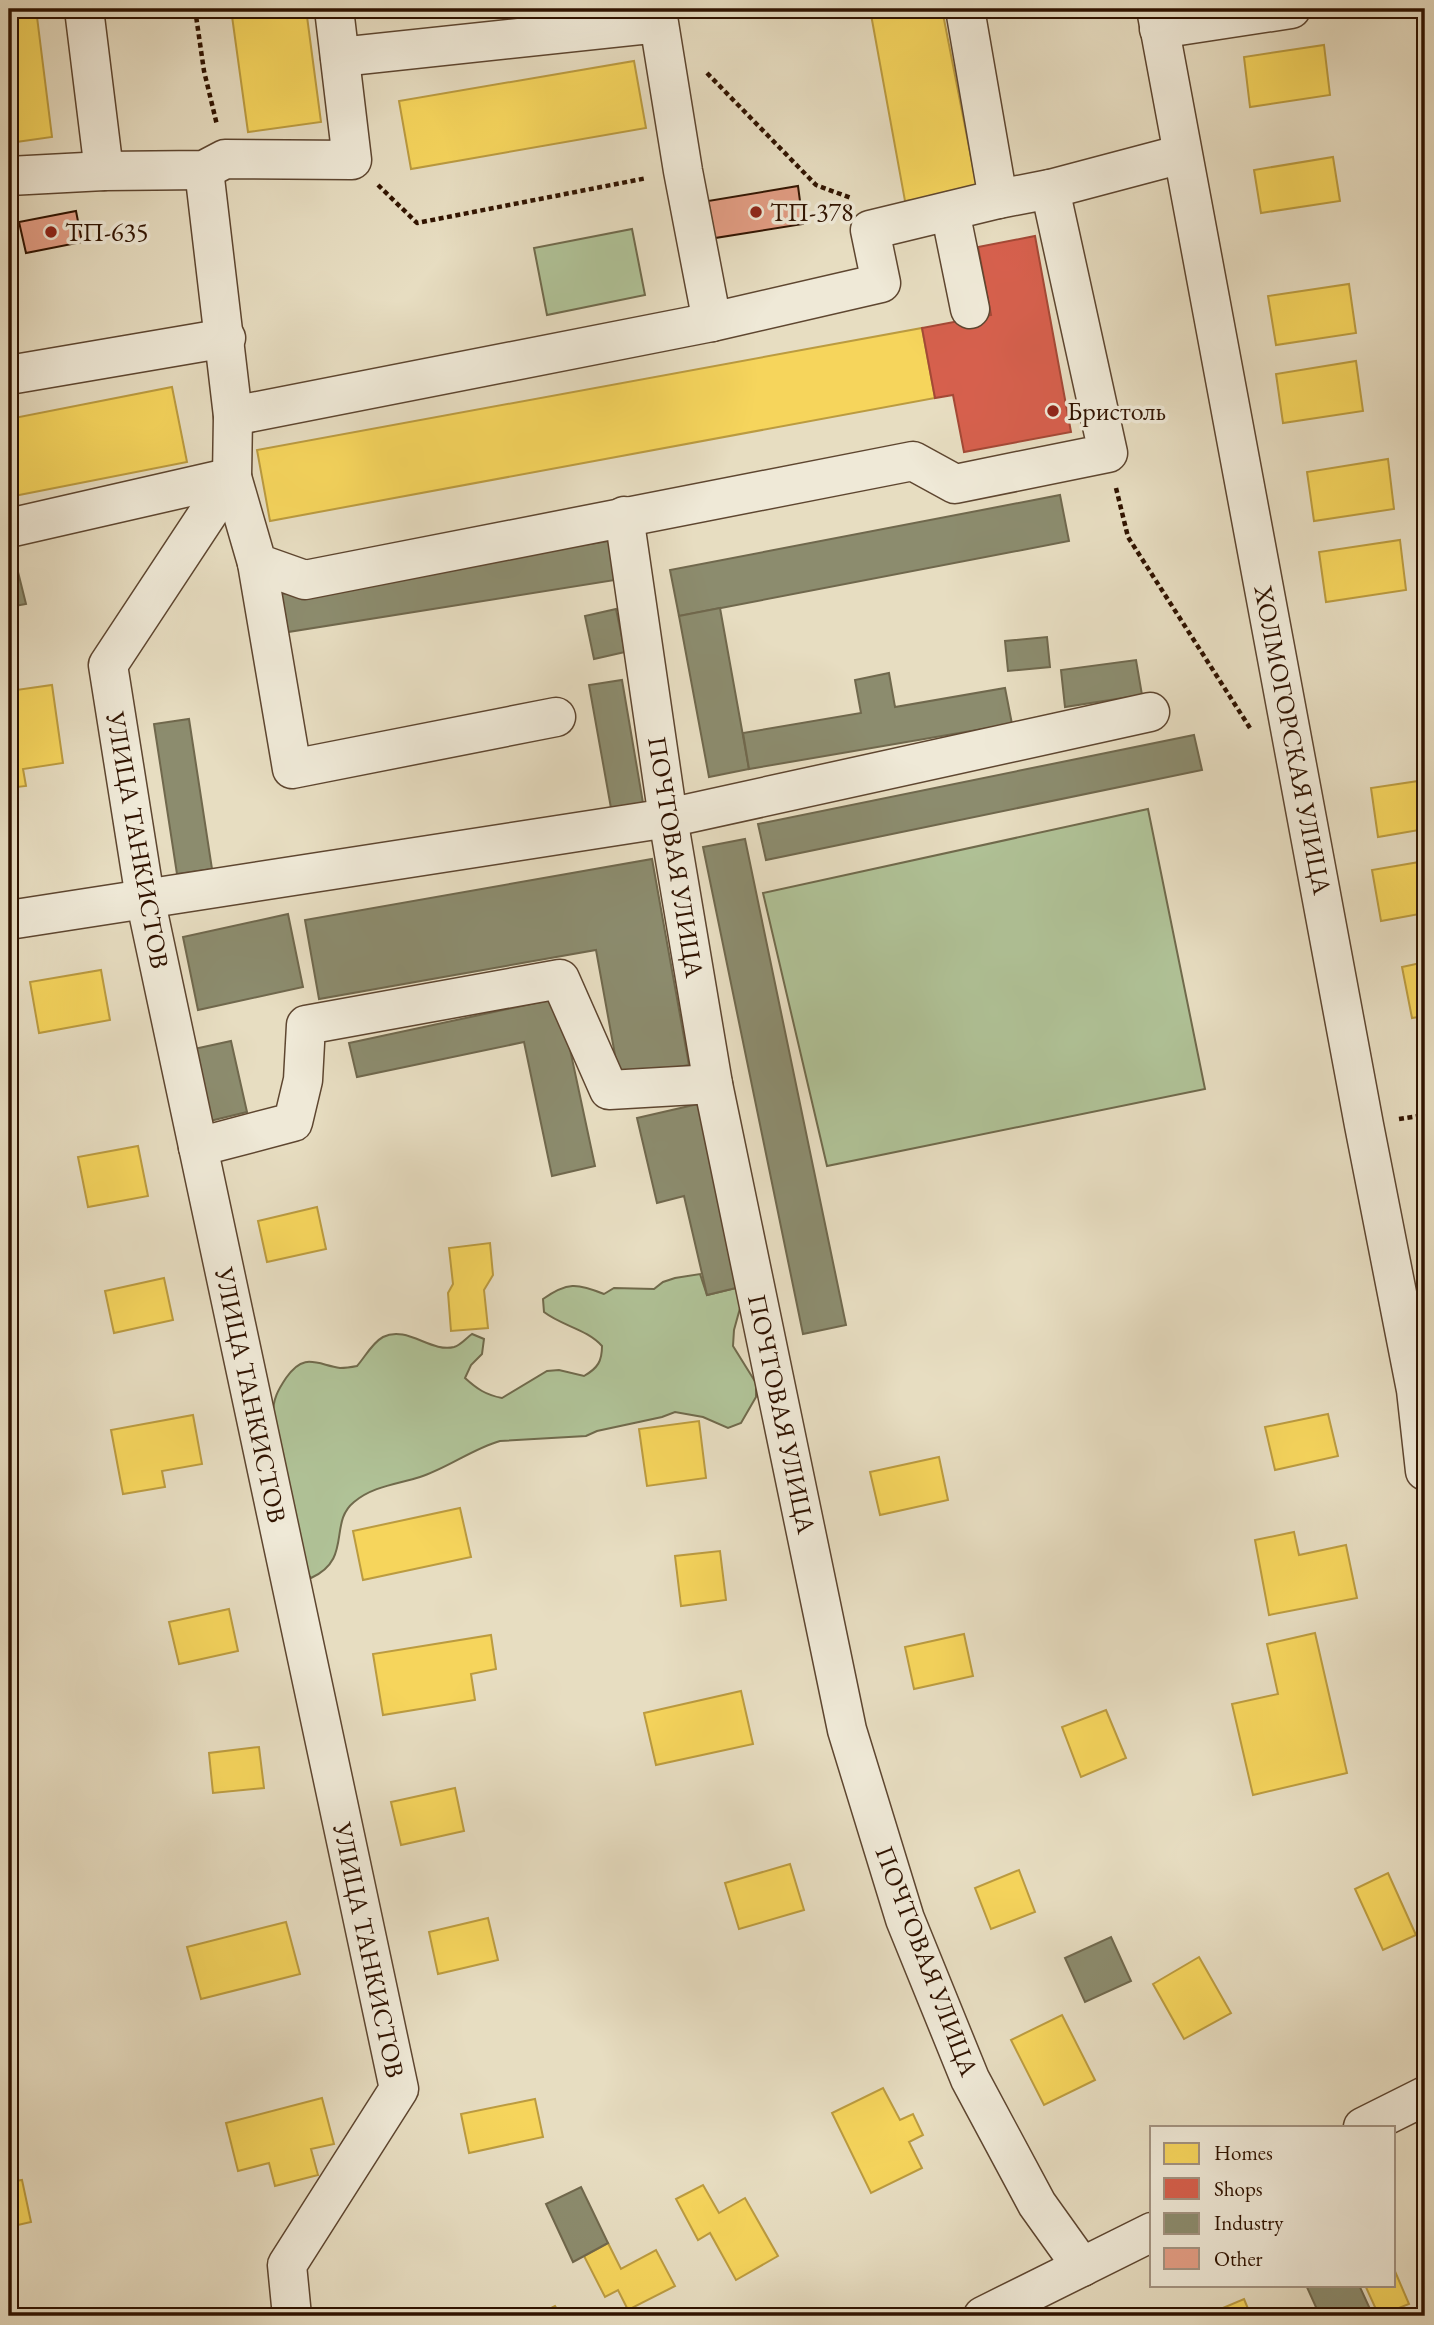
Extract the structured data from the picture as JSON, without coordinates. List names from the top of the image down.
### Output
{
  "streets": {
    "street": ["ХОЛМОГОРСКАЯ УЛИЦА", "УЛИЦА ТАНКИСТОВ", "ПОЧТОВАЯ УЛИЦА"]
  },
  "places": ["ТП-378", "ТП-635", "Бристоль"],
  "legend": [
    "Homes",
    "Shops",
    "Industry",
    "Other"
  ]
}
